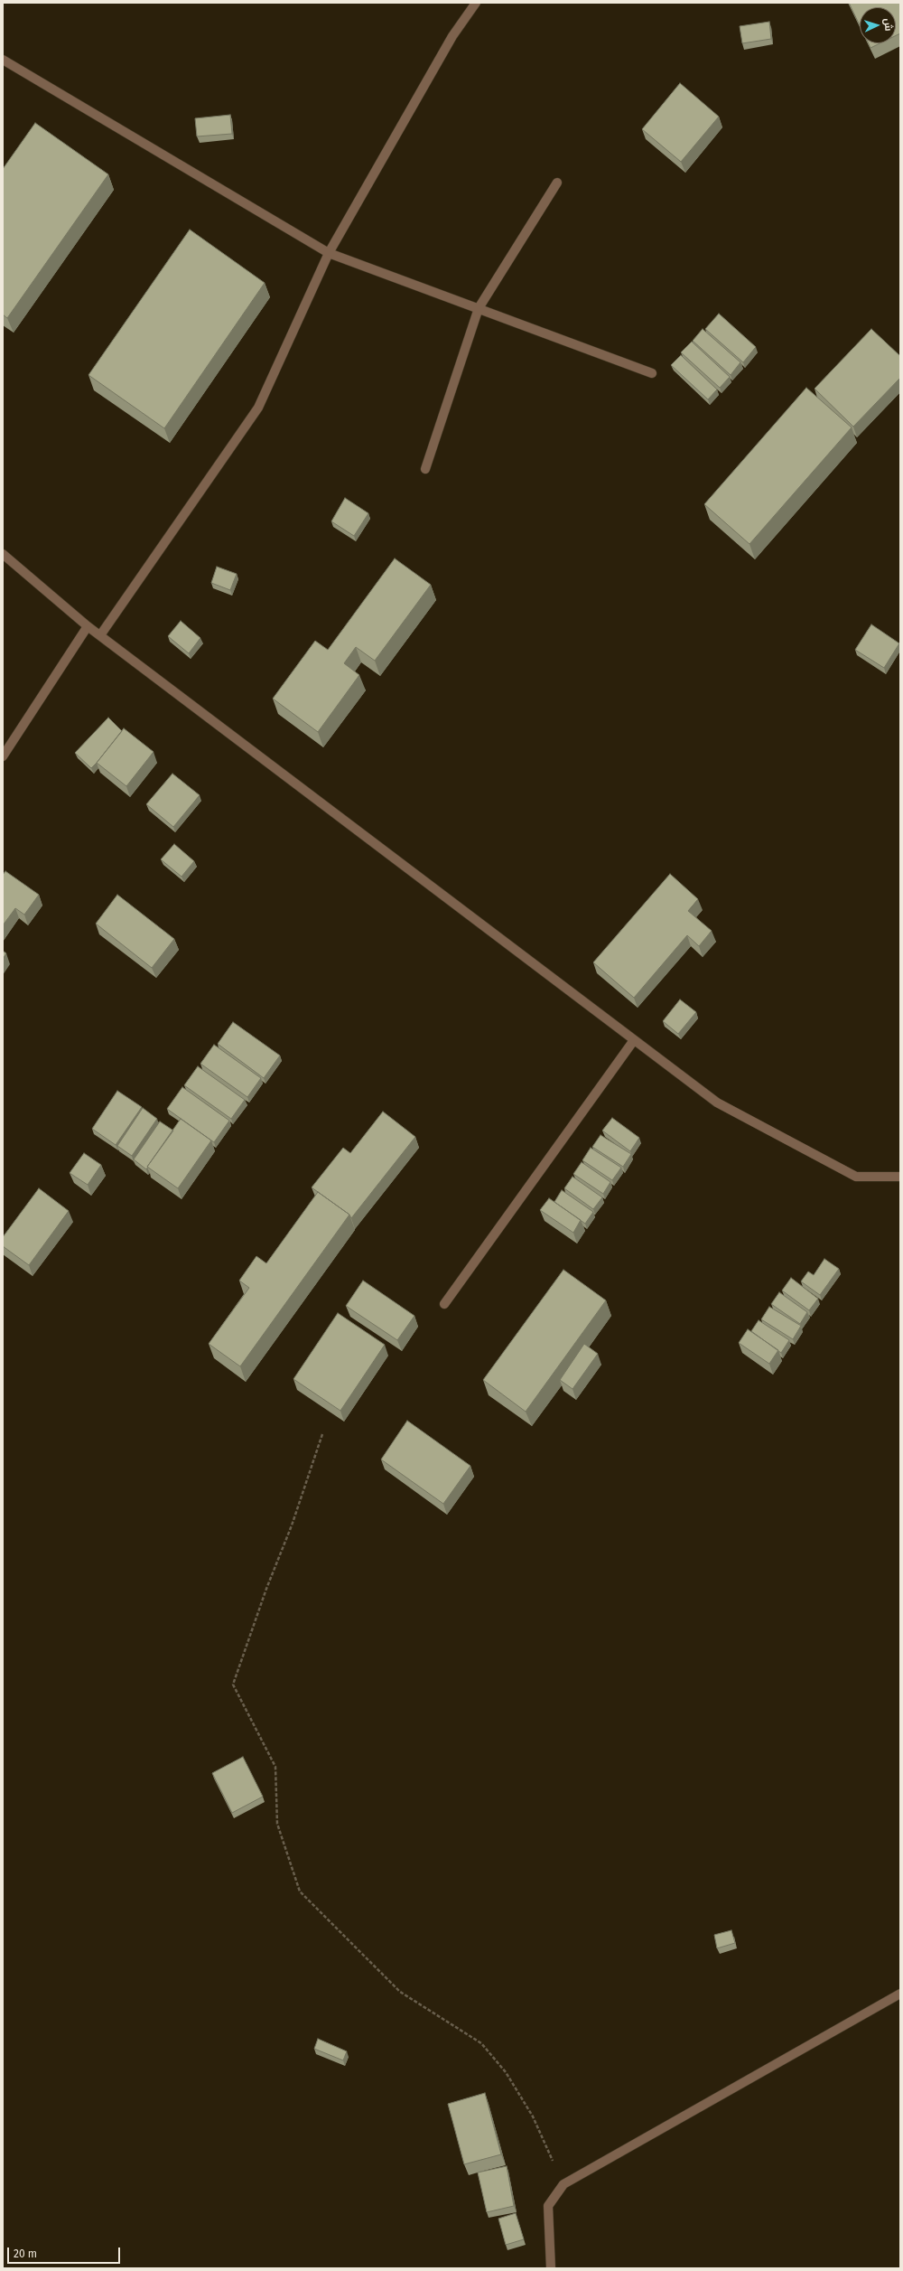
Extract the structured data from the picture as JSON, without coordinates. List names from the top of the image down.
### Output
{
  "scale_bar": "20 m",
  "north": "right"
}
